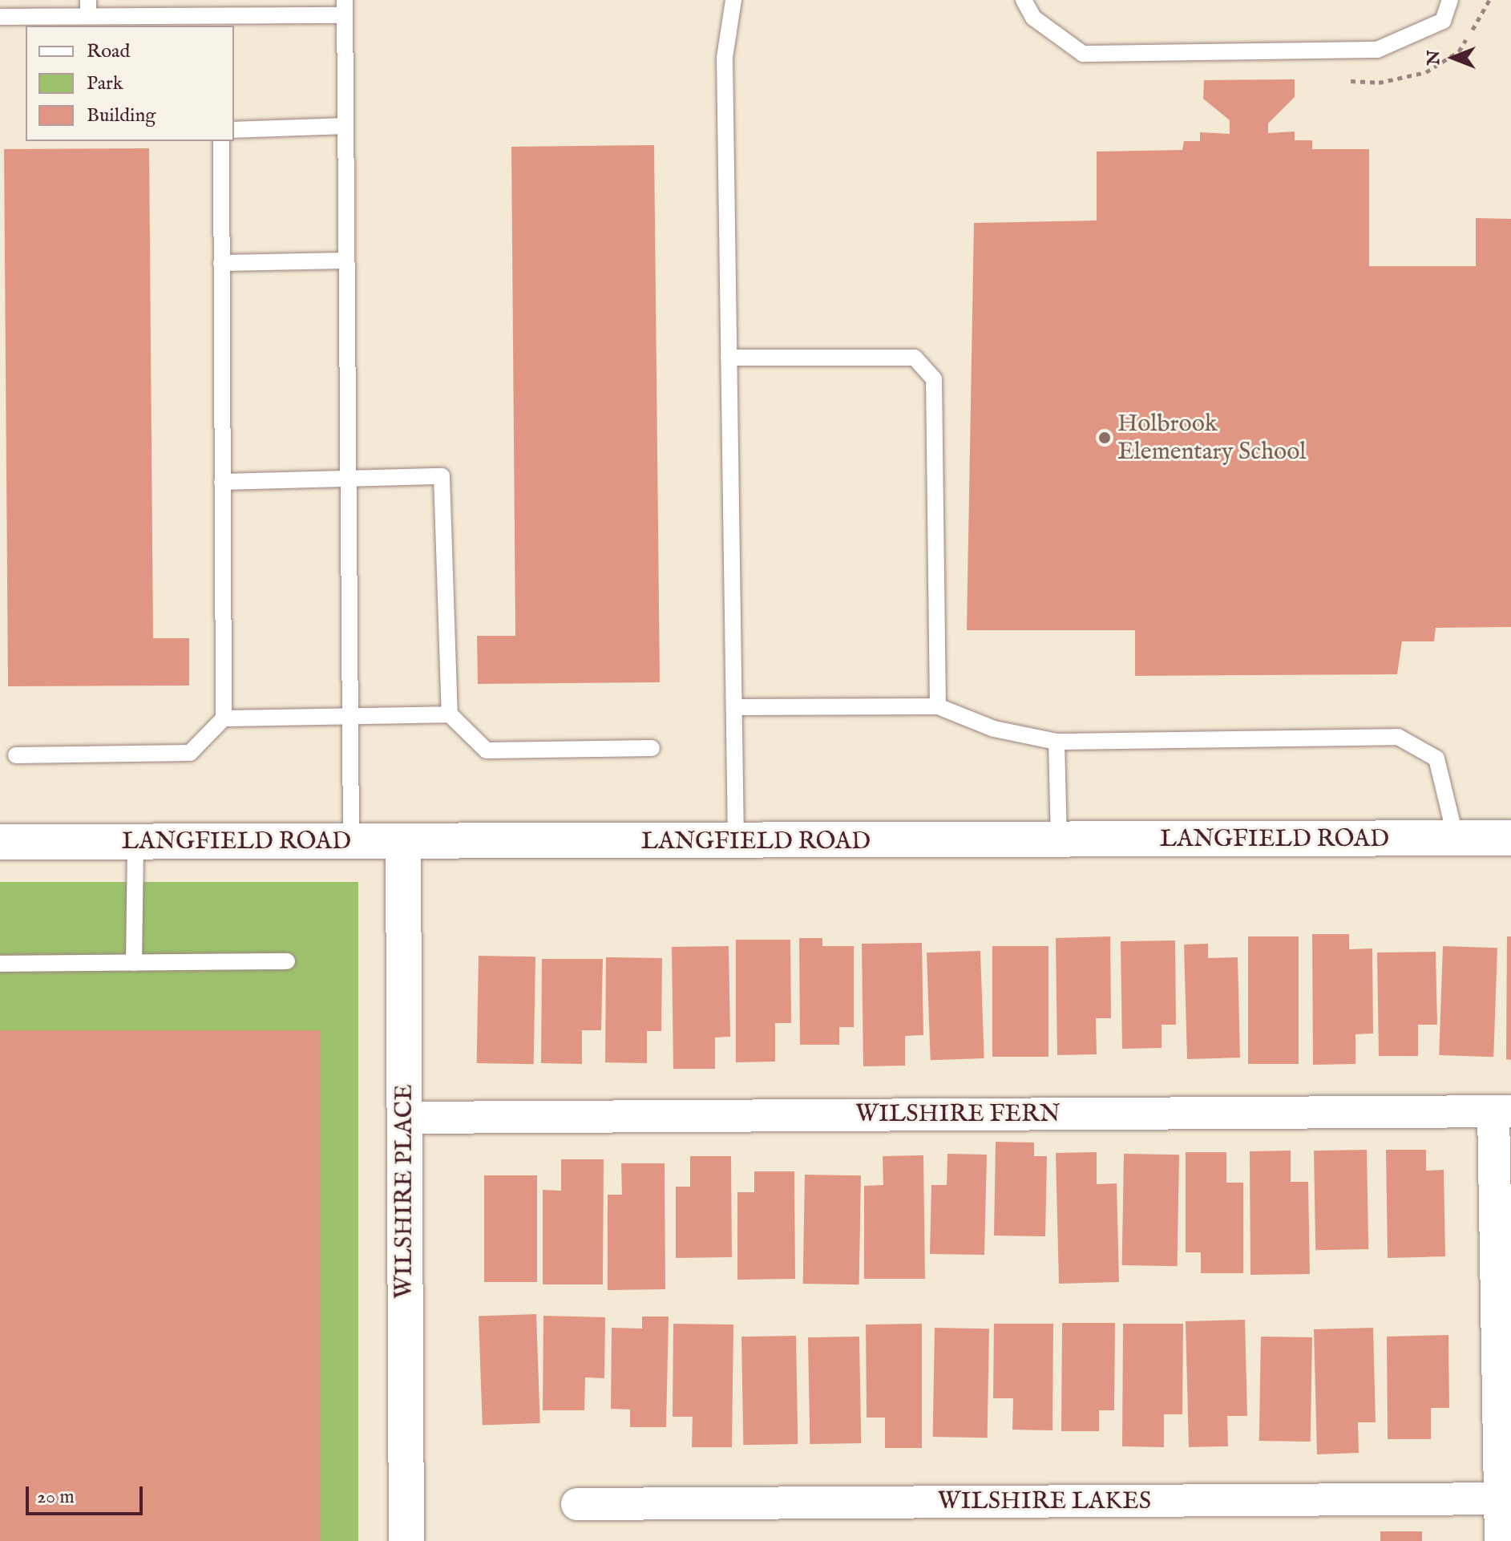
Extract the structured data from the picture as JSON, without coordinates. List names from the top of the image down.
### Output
{
  "streets": {
    "street": [
      "LANGFIELD ROAD",
      "WILSHIRE FERN",
      "WILSHIRE PLACE",
      "WILSHIRE LAKES"
    ]
  },
  "crossings": [
    ["LANGFIELD ROAD", "WILSHIRE PLACE"],
    ["WILSHIRE FERN", "WILSHIRE PLACE"]
  ],
  "places": ["Holbrook Elementary School"],
  "legend": ["Road", "Park", "Building"],
  "scale_bar": "20 m",
  "north": "left"
}
